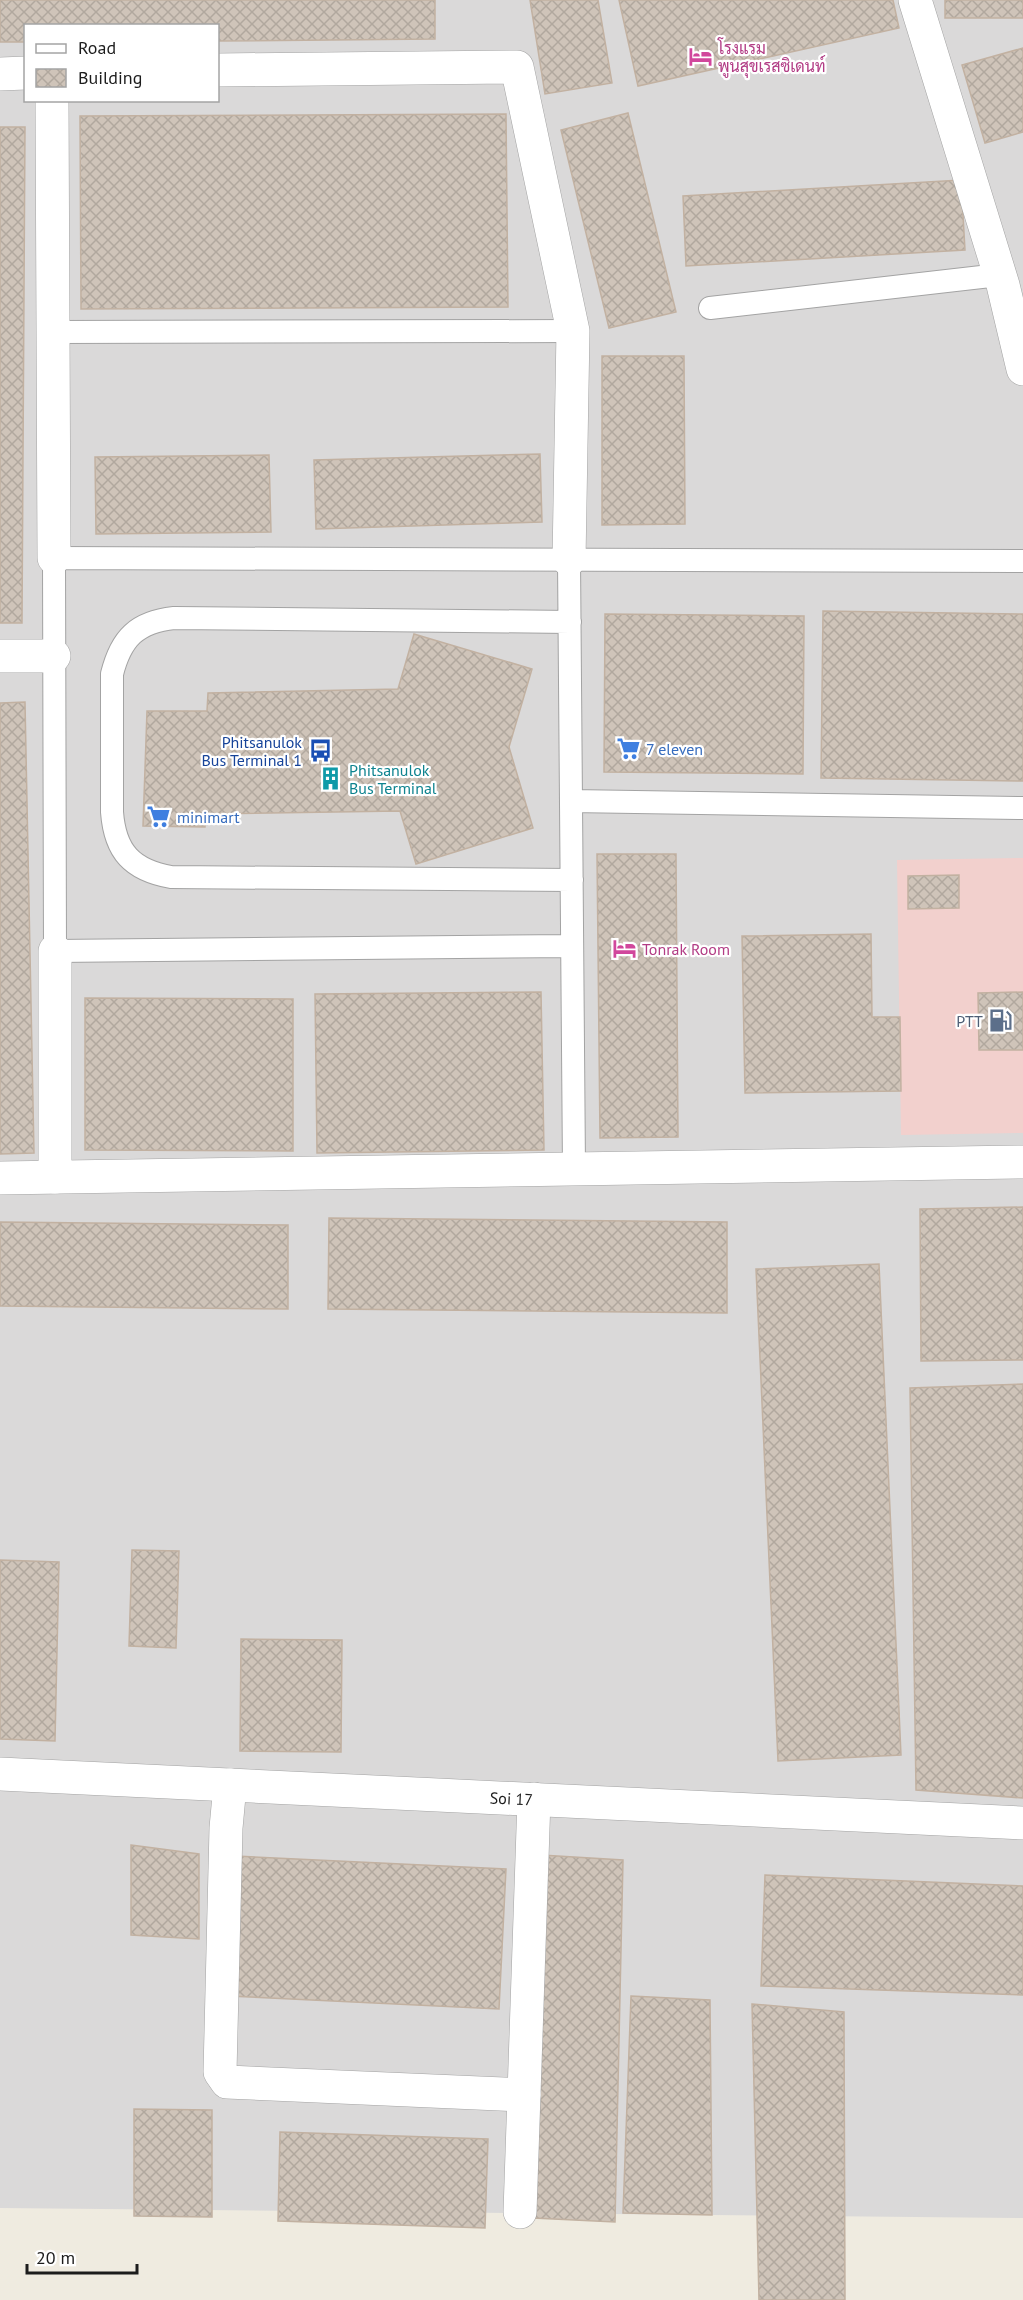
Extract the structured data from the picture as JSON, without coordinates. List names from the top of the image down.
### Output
{
  "streets": {
    "street": ["Soi 17"]
  },
  "places": {
    "hotel": ["โรงแรม พูนสุขเรสซิเดนท์", "Tonrak Room"],
    "supermarket": ["7 eleven", "minimart"],
    "bus stop": ["Phitsanulok Bus Terminal 1"],
    "building": ["Phitsanulok Bus Terminal"],
    "fuel station": ["PTT"]
  },
  "legend": ["Road", "Building"],
  "scale_bar": "20 m"
}
